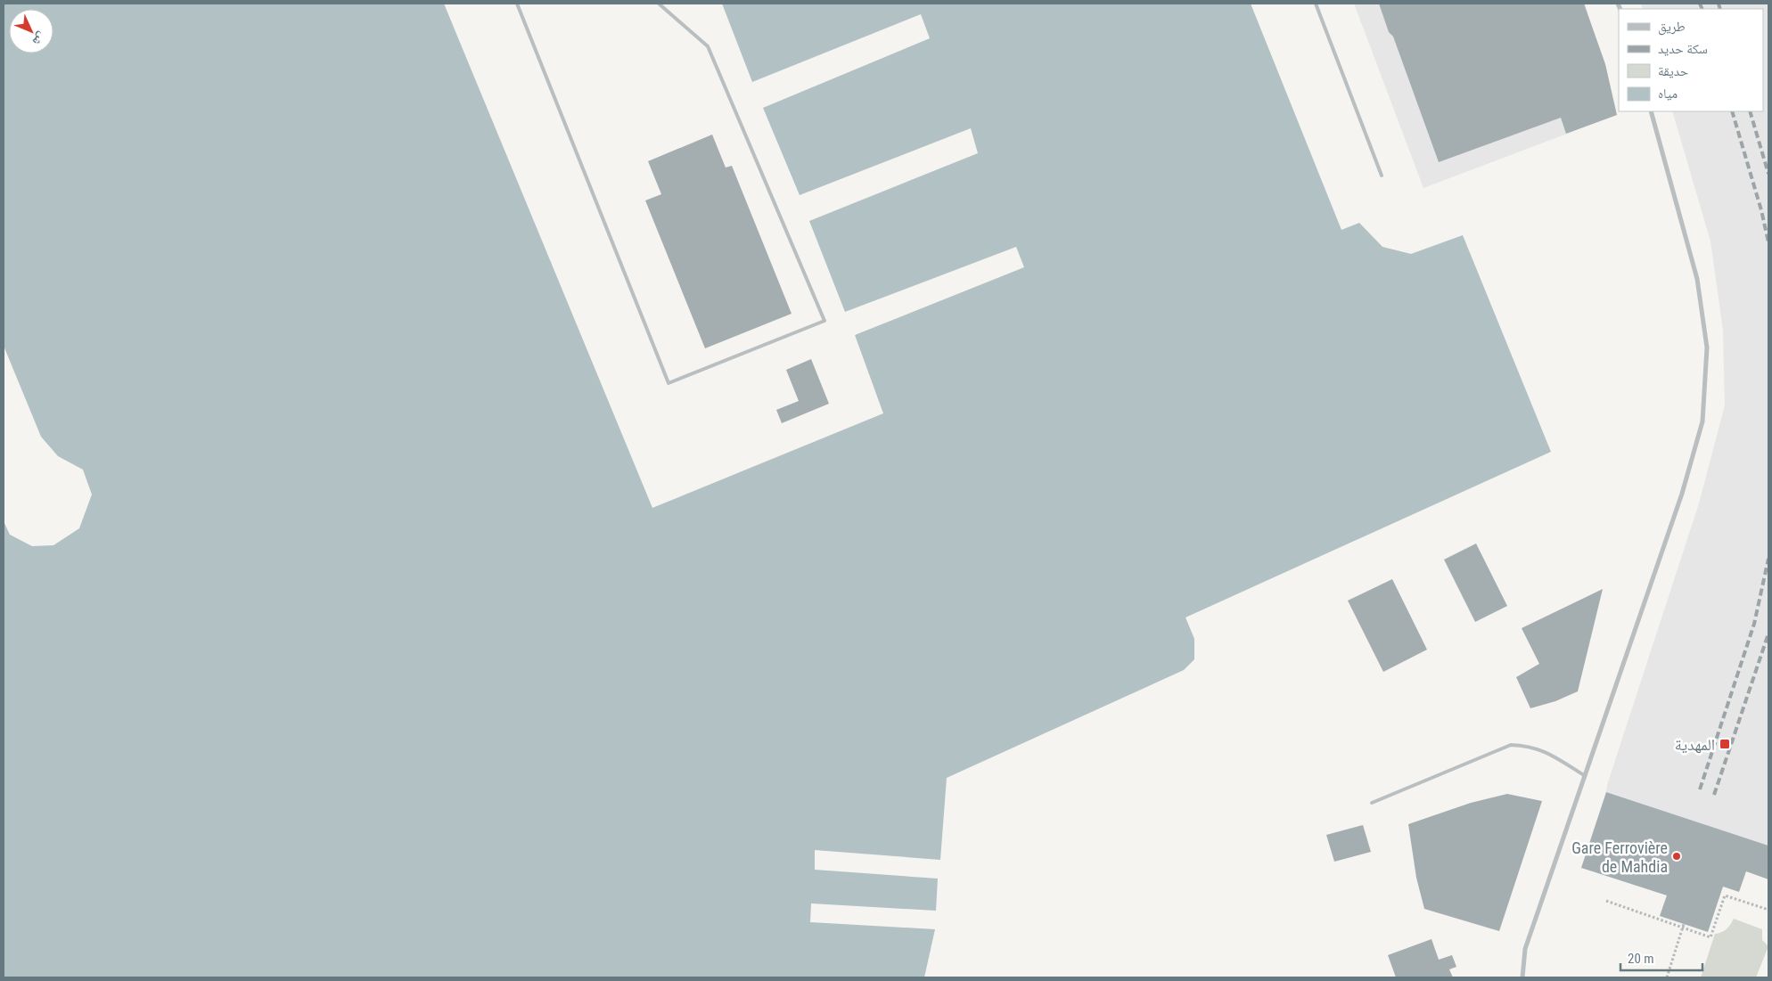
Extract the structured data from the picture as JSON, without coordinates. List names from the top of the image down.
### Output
{
  "places": {
    "transit": ["المهدية"],
    "other": ["Gare Ferrovière de Mahdia"]
  },
  "legend": [
    "طريق",
    "سكة حديد",
    "حديقة",
    "مياه"
  ],
  "scale_bar": "20 m",
  "north": "bottom right"
}
